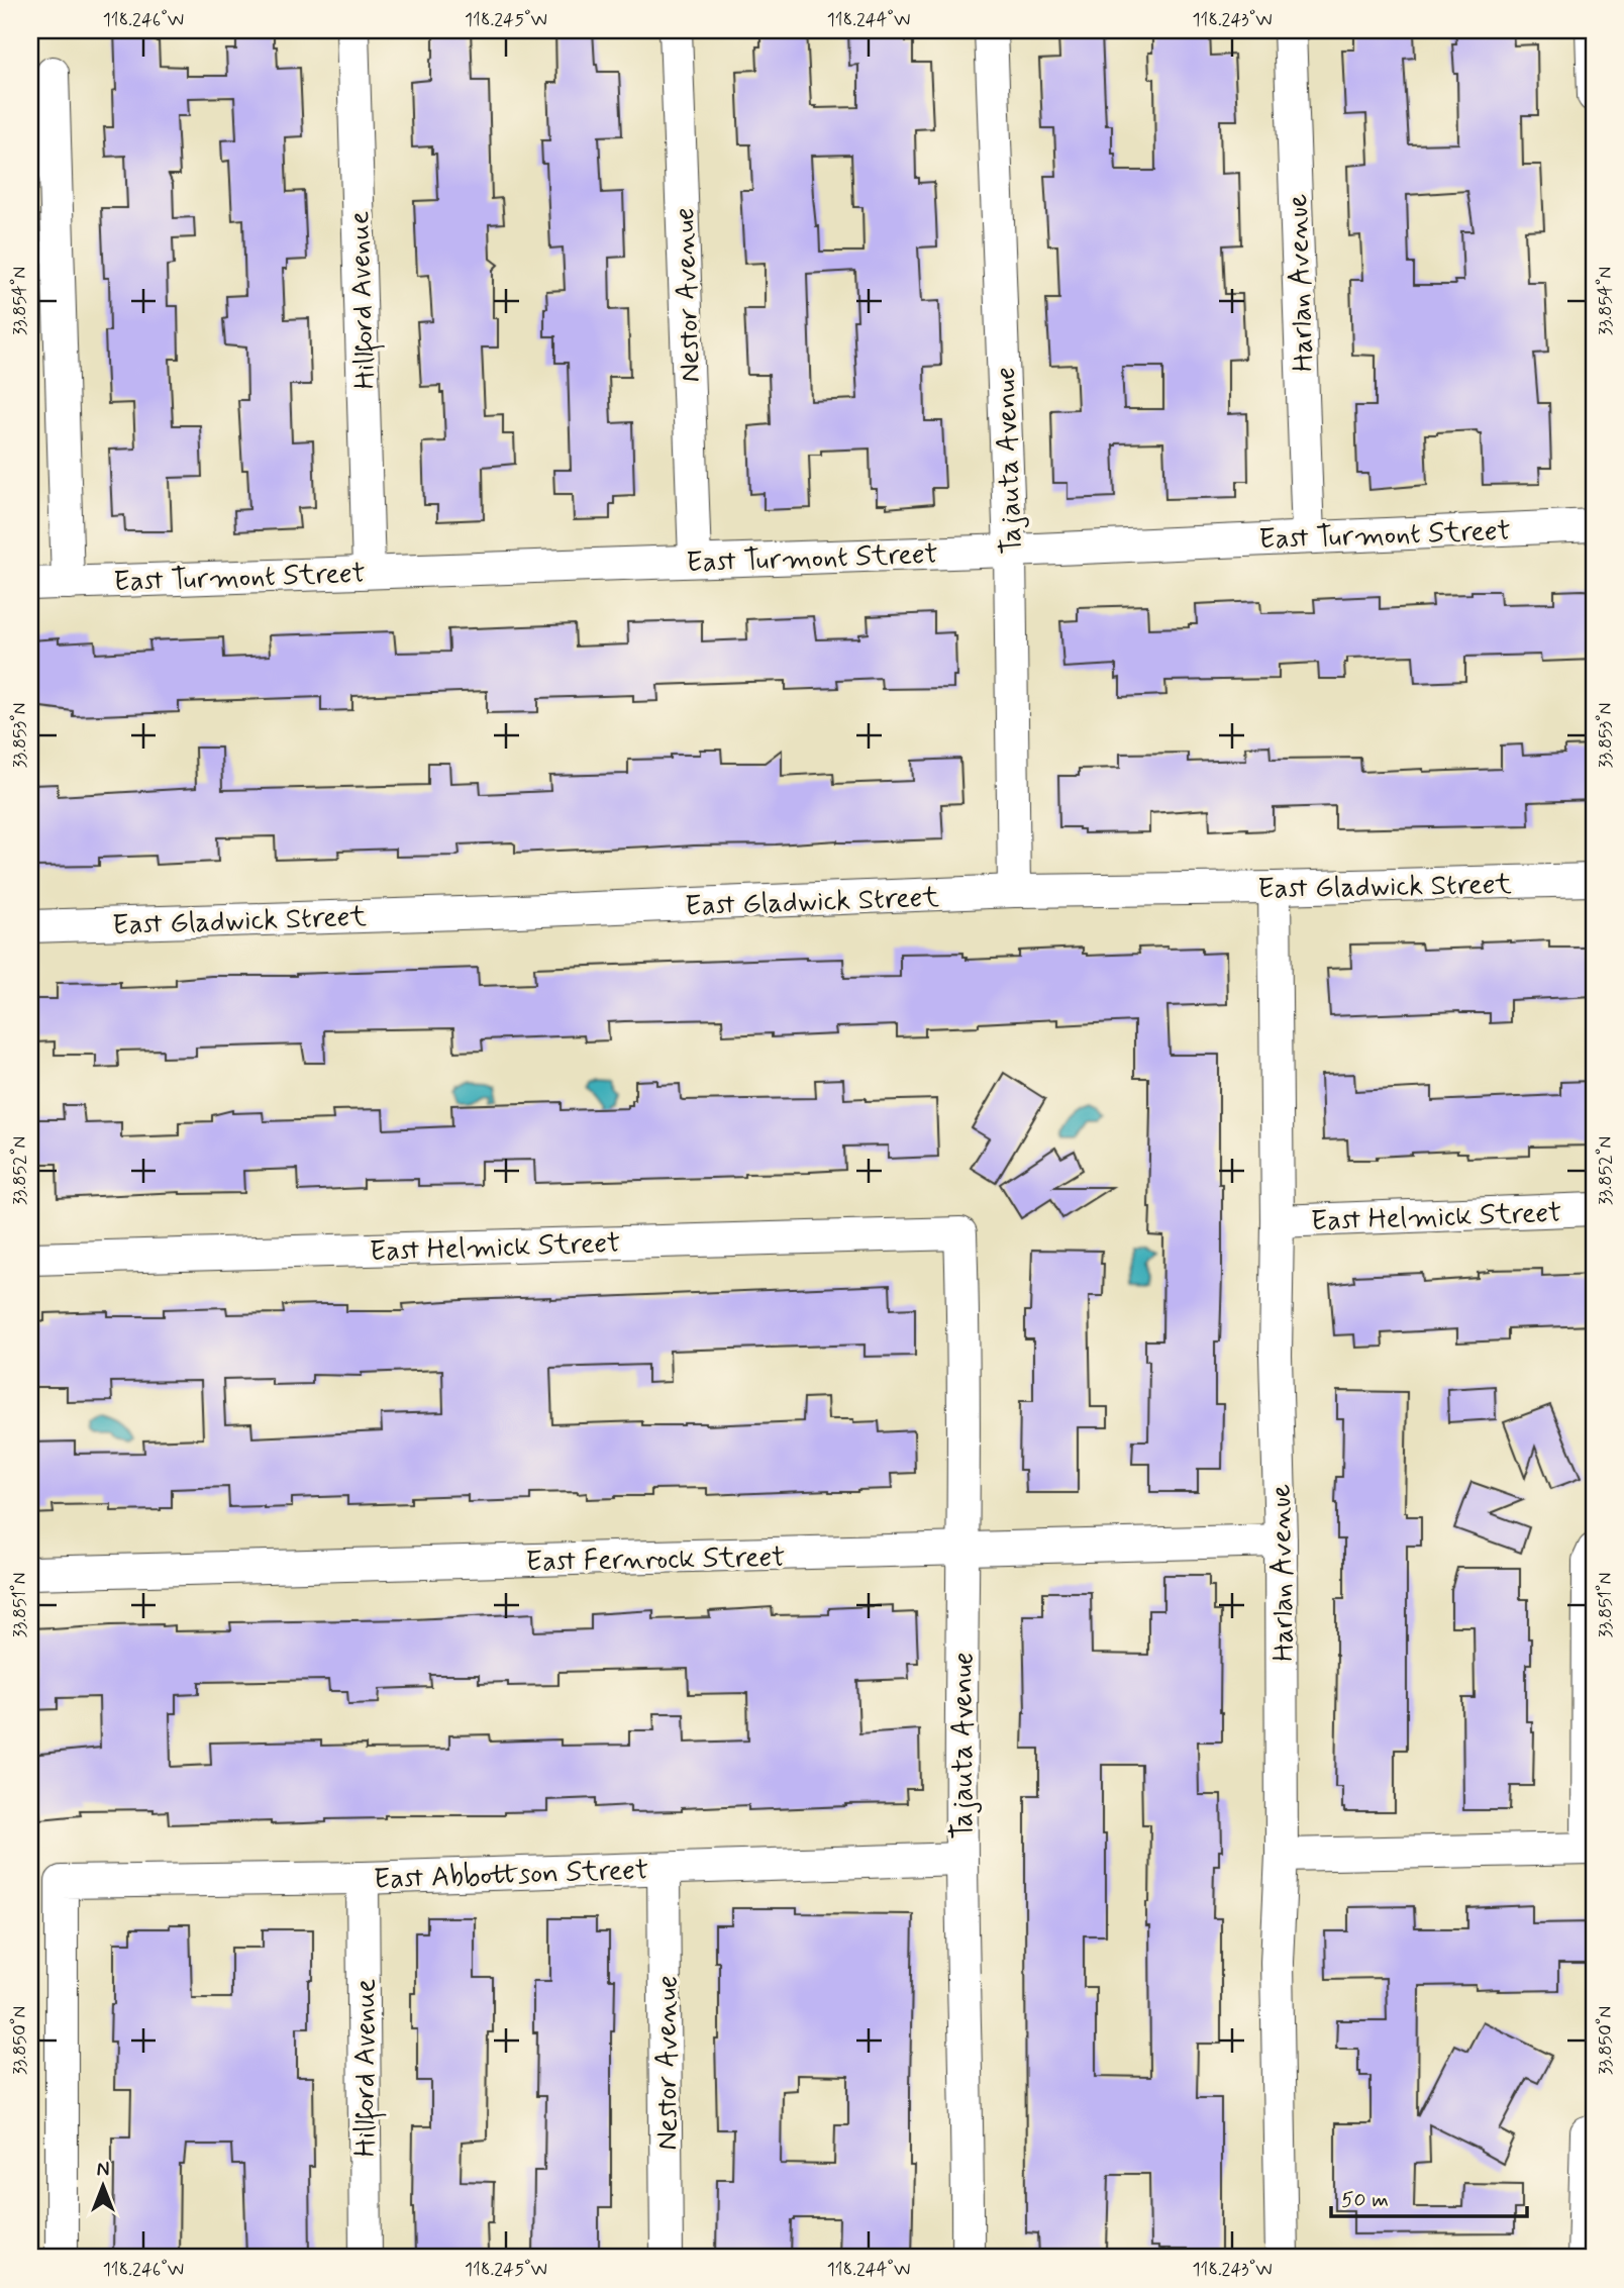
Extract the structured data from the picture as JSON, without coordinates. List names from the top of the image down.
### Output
{
  "streets": {
    "street": [
      "Harlan Avenue",
      "Nestor Avenue",
      "Hillford Avenue",
      "Tajauta Avenue",
      "East Turmont Street",
      "East Gladwick Street",
      "East Helmick Street",
      "East Fernrock Street",
      "East Abbottson Street"
    ]
  },
  "crossings": [
    ["Harlan Avenue", "East Turmont Street"],
    ["Harlan Avenue", "East Gladwick Street"],
    ["Harlan Avenue", "East Helmick Street"],
    ["Harlan Avenue", "East Fernrock Street"],
    ["Nestor Avenue", "East Turmont Street"],
    ["Nestor Avenue", "East Abbottson Street"],
    ["Hillford Avenue", "East Turmont Street"],
    ["Hillford Avenue", "East Abbottson Street"],
    ["Tajauta Avenue", "East Turmont Street"],
    ["Tajauta Avenue", "East Gladwick Street"],
    ["Tajauta Avenue", "East Helmick Street"],
    ["Tajauta Avenue", "East Fernrock Street"],
    ["Tajauta Avenue", "East Abbottson Street"]
  ],
  "scale_bar": "50 m",
  "north": "top",
  "coordinates": [
    "118.246°W",
    "118.245°W",
    "118.244°W",
    "118.243°W",
    "33.854°N",
    "33.853°N",
    "33.852°N",
    "33.851°N",
    "33.850°N"
  ]
}
